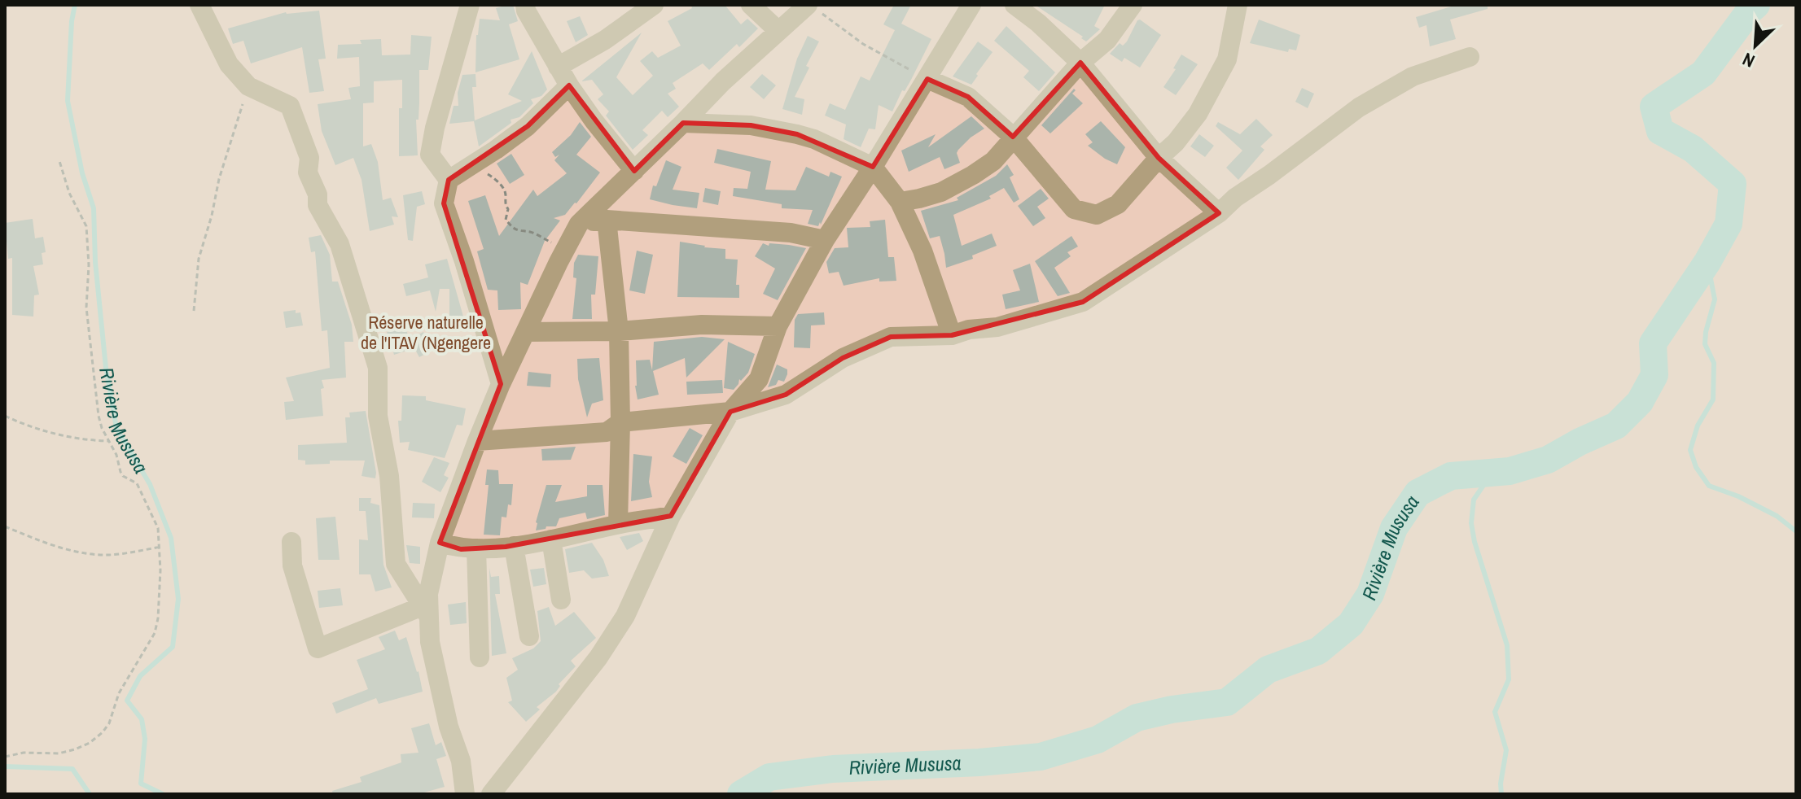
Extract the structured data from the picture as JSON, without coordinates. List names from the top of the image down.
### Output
{
  "water": ["Rivière Mususa"],
  "parks": ["Réserve naturelle de l'ITAV (Ngengere"],
  "north": "bottom left"
}
